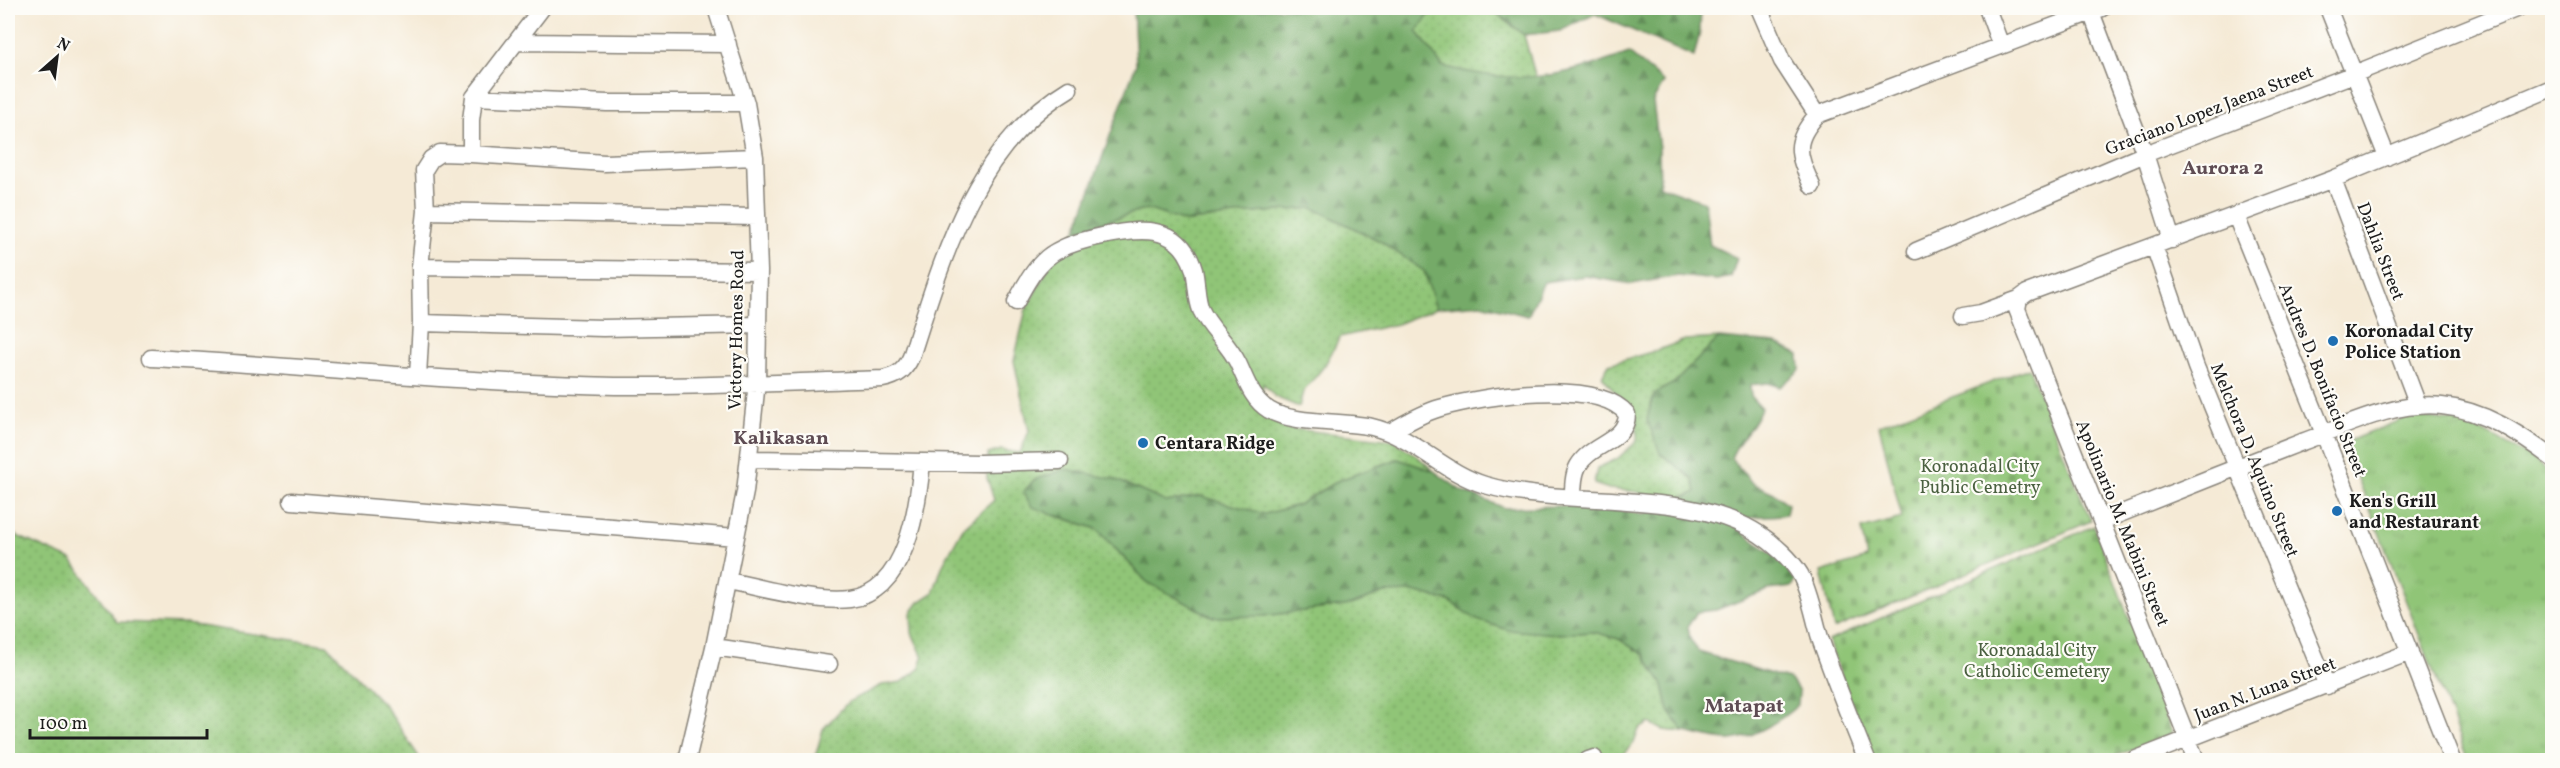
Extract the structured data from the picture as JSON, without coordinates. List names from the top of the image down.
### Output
{
  "streets": {
    "street": [
      "Graciano Lopez Jaena Street",
      "Dahlia Street",
      "Victory Homes Road",
      "Andres D. Bonifacio Street",
      "Melchora D. Aquino Street",
      "Apolinario M. Mabini Street",
      "Juan N. Luna Street"
    ]
  },
  "crossings": [
    ["Andres D. Bonifacio Street", "Juan N. Luna Street"],
    ["Melchora D. Aquino Street", "Juan N. Luna Street"],
    ["Apolinario M. Mabini Street", "Juan N. Luna Street"]
  ],
  "districts": ["Aurora 2", "Kalikasan", "Matapat"],
  "parks": ["Koronadal City Public Cemetry", "Koronadal City Catholic Cemetery"],
  "places": ["Koronadal City Police Station", "Centara Ridge", "Ken's Grill and Restaurant"],
  "scale_bar": "100 m",
  "north": "top right"
}
